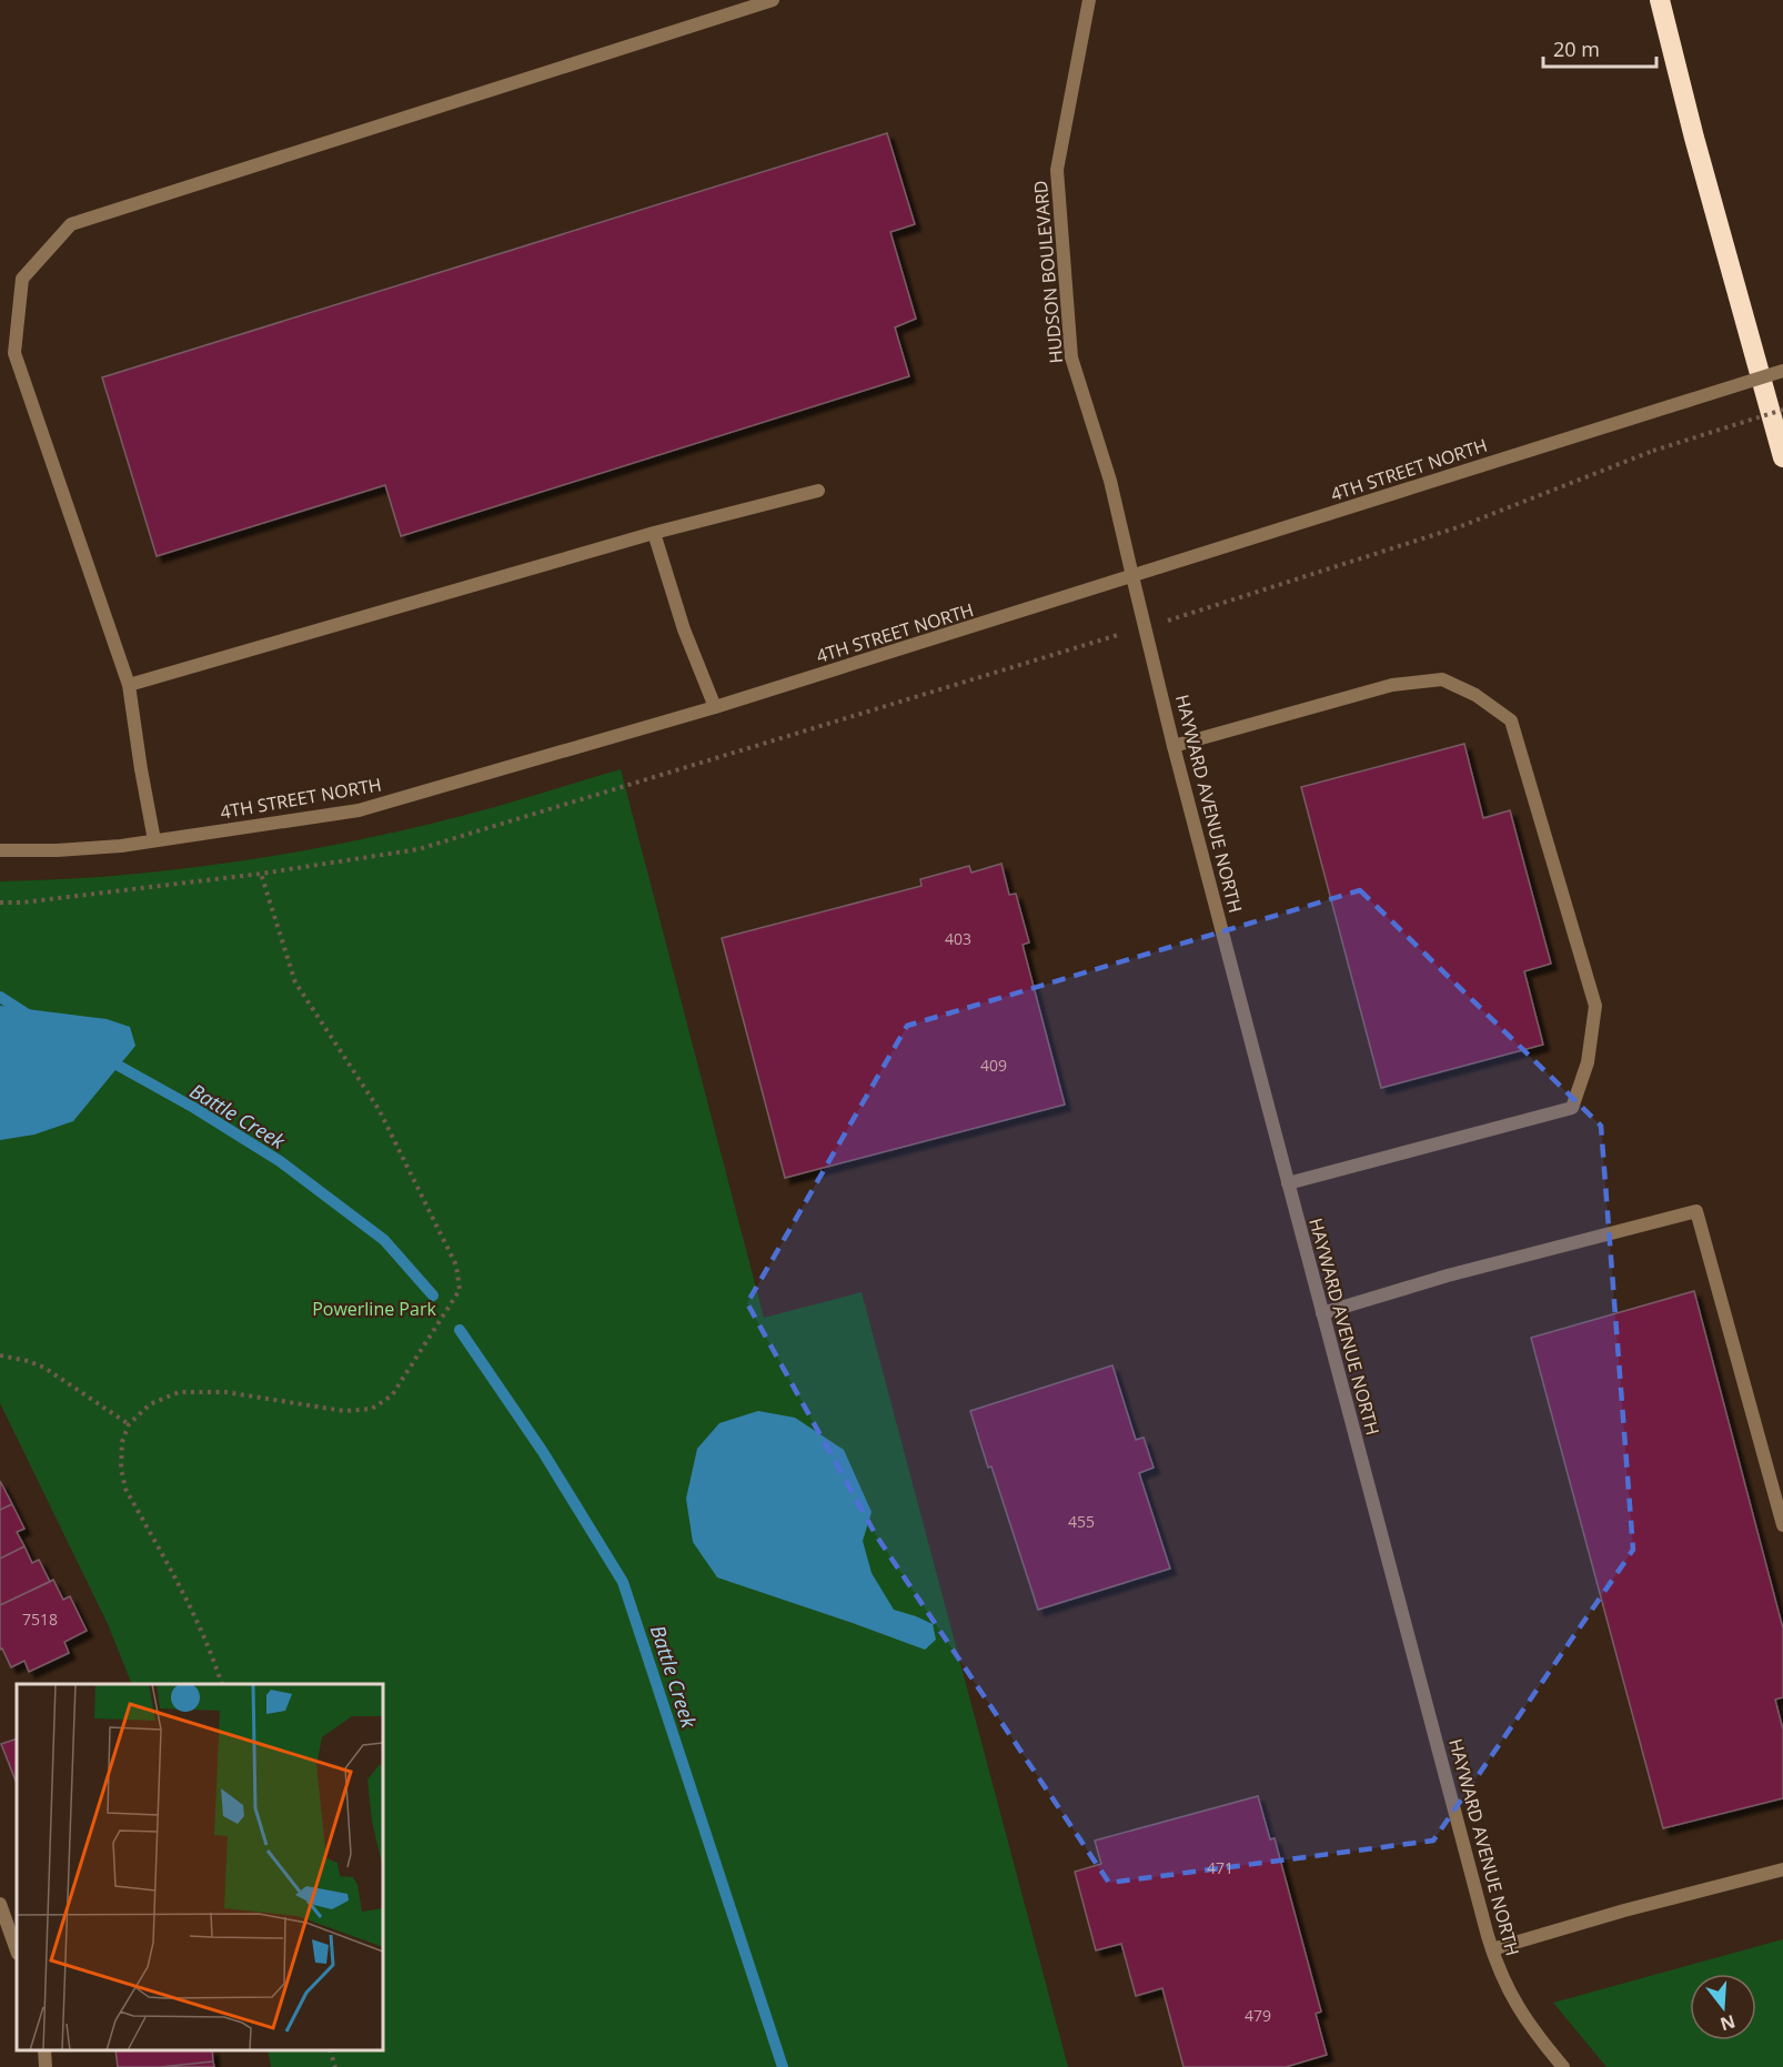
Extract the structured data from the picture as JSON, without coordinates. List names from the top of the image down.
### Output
{
  "streets": {
    "street": ["HUDSON BOULEVARD", "4TH STREET NORTH", "HAYWARD AVENUE NORTH"]
  },
  "crossings": [
    ["HUDSON BOULEVARD", "4TH STREET NORTH"],
    ["HUDSON BOULEVARD", "HAYWARD AVENUE NORTH"],
    ["4TH STREET NORTH", "HAYWARD AVENUE NORTH"]
  ],
  "water": ["Battle Creek"],
  "parks": ["Powerline Park"],
  "house_numbers": [
    "403",
    "409",
    "455",
    "7518",
    "471",
    "479"
  ],
  "scale_bar": "20 m",
  "north": "bottom"
}
